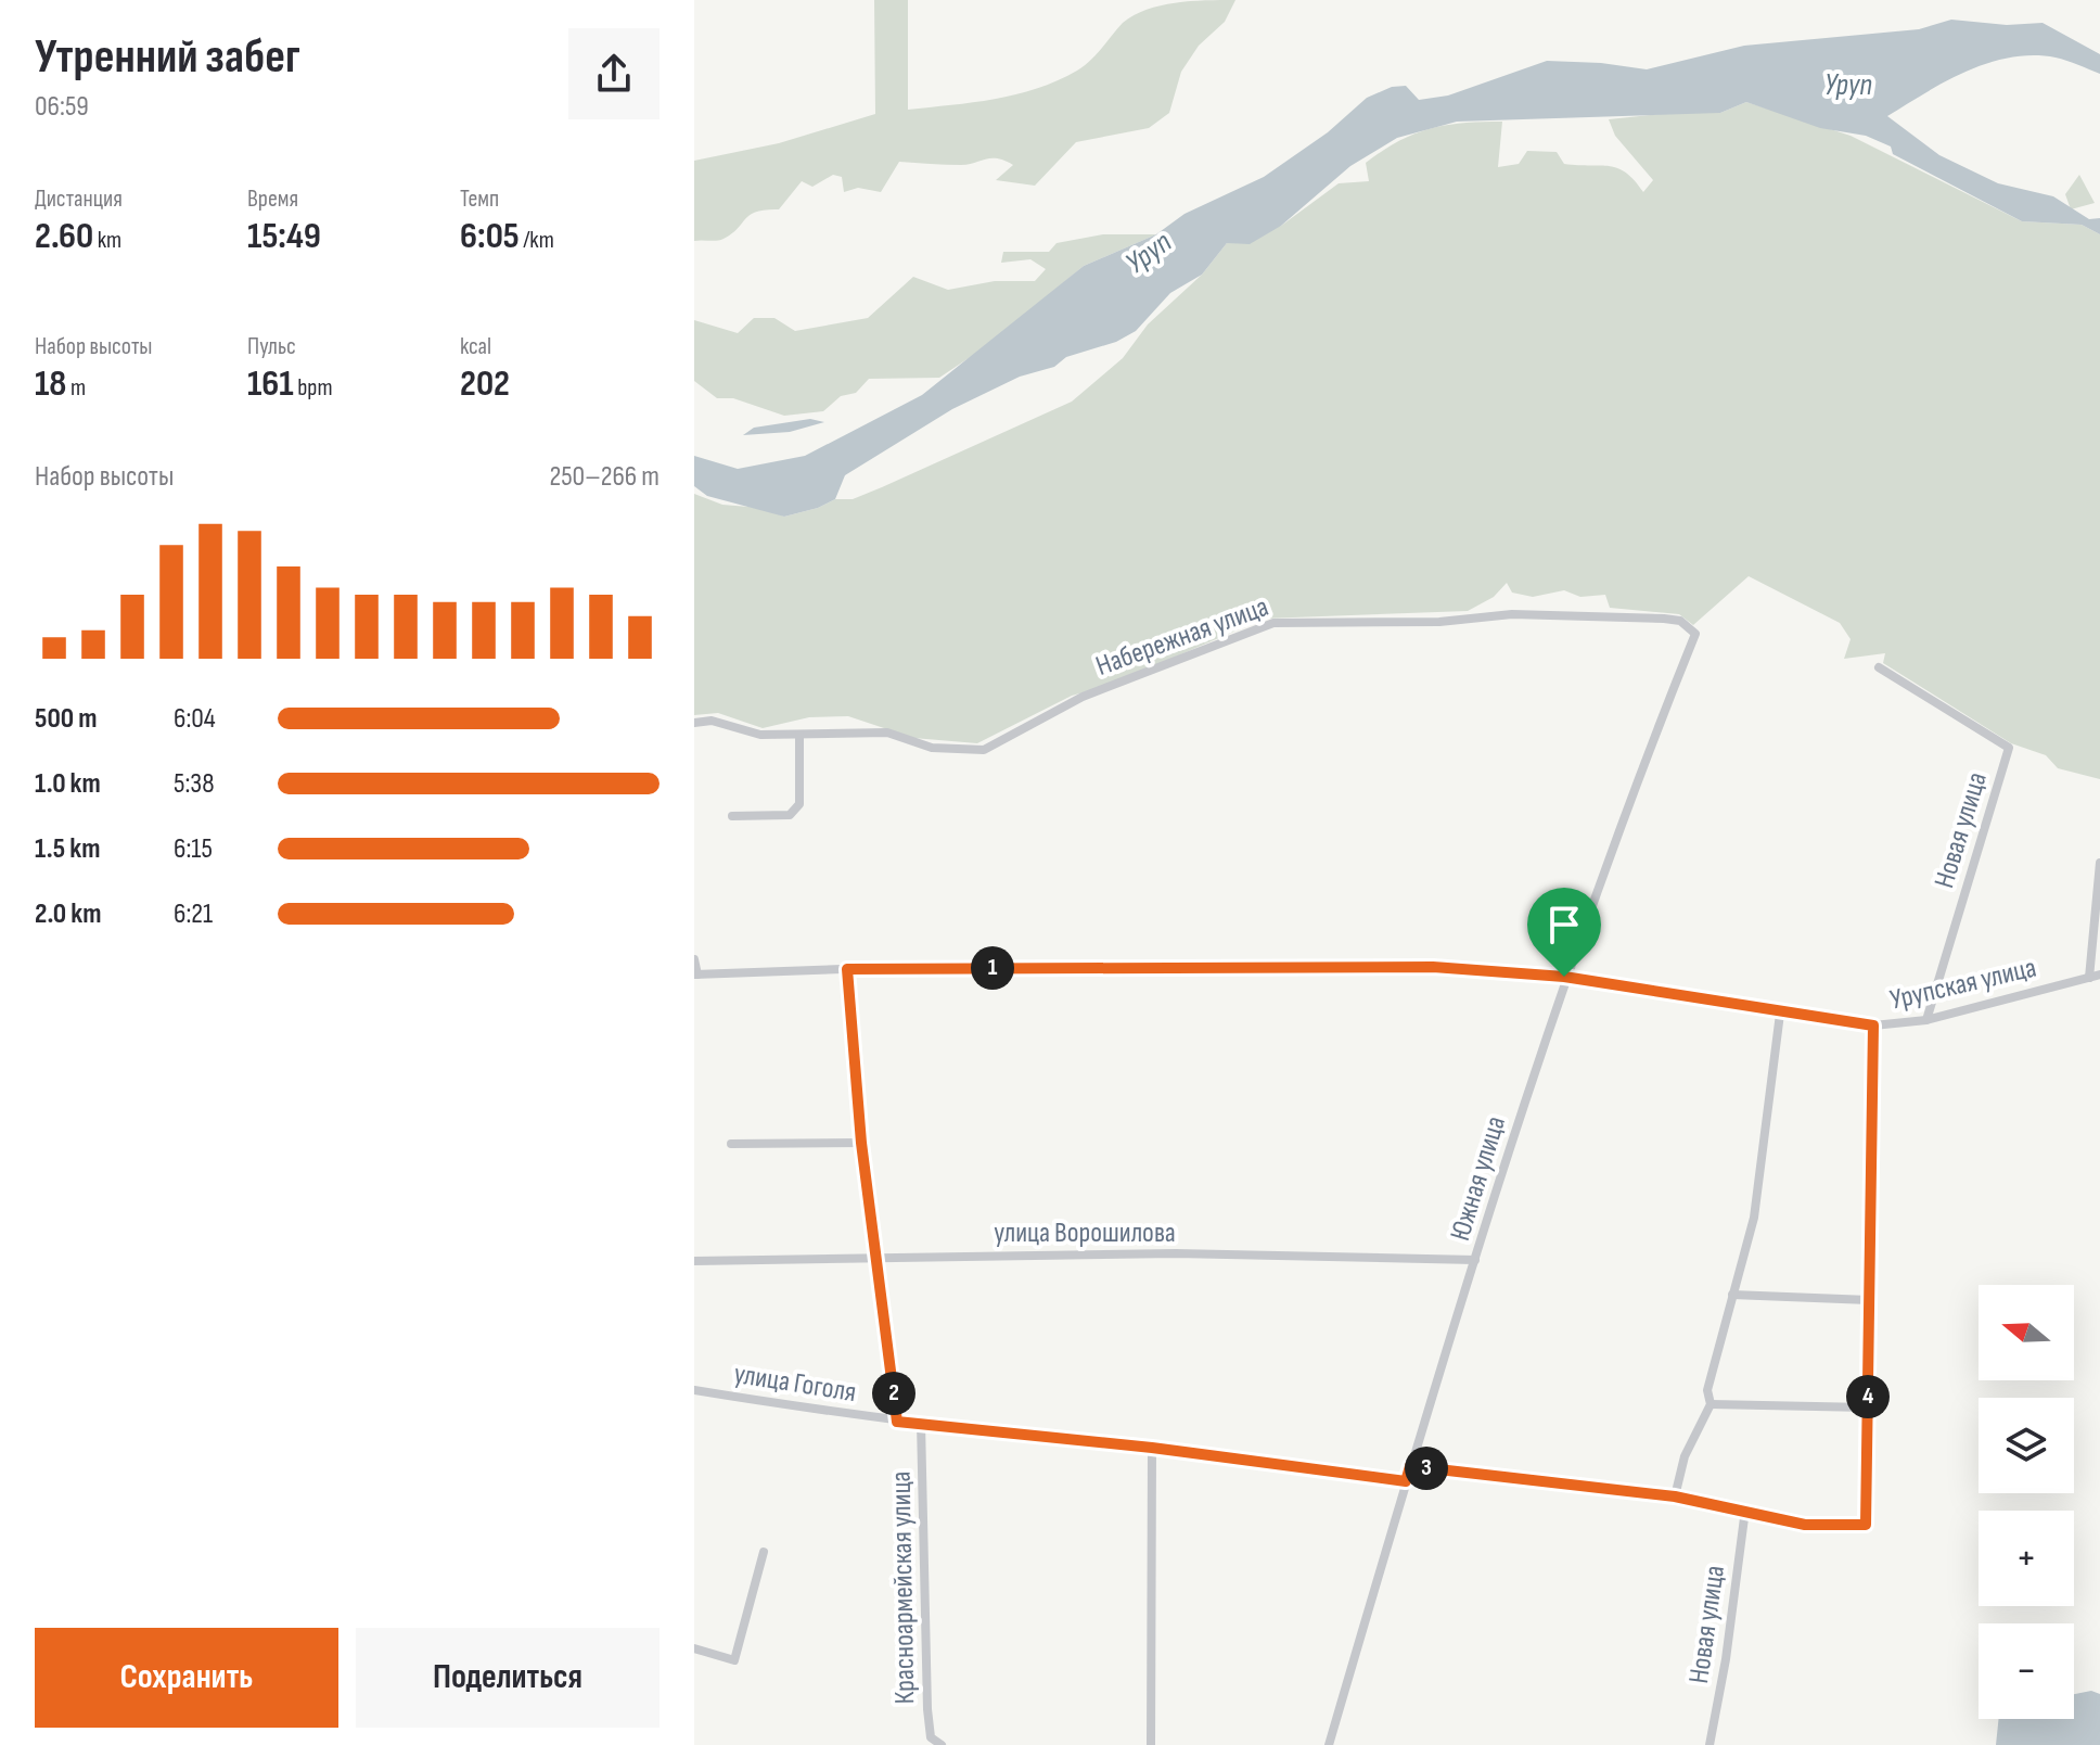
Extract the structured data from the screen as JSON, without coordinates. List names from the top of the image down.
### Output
{
  "streets": {
    "street": [
      "Набережная улица",
      "Новая улица",
      "Урупская улица",
      "Южная улица",
      "улица Ворошилова",
      "улица Гоголя",
      "Красноармейская улица"
    ]
  },
  "crossings": [
    ["Набережная улица", "Южная улица"],
    ["Новая улица", "Урупская улица"],
    ["Урупская улица", "Южная улица"],
    ["Южная улица", "улица Ворошилова"],
    ["Южная улица", "улица Гоголя"],
    ["улица Гоголя", "Красноармейская улица"]
  ],
  "water": ["Уруп"],
  "north": "left",
  "page": {
    "heading": ["Утренний забег", "06:59"],
    "stats": [
      ["Дистанция", "2.60 km"],
      ["Время", "15:49"],
      ["Темп", "6:05 /km"],
      ["Набор высоты", "18 m"],
      ["Пульс", "161 bpm"],
      ["kcal", "202"]
    ],
    "chart": ["Набор высоты", "250–266 m"],
    "list": [
      {
        "name": "500 m",
        "note": "6:04"
      },
      {
        "name": "1.0 km",
        "note": "5:38"
      },
      {
        "name": "1.5 km",
        "note": "6:15"
      },
      {
        "name": "2.0 km",
        "note": "6:21"
      }
    ],
    "pins": [
      "1",
      "2",
      "4",
      "3"
    ],
    "map_buttons": ["+", "−"],
    "buttons": ["Сохранить", "Поделиться"]
  }
}
